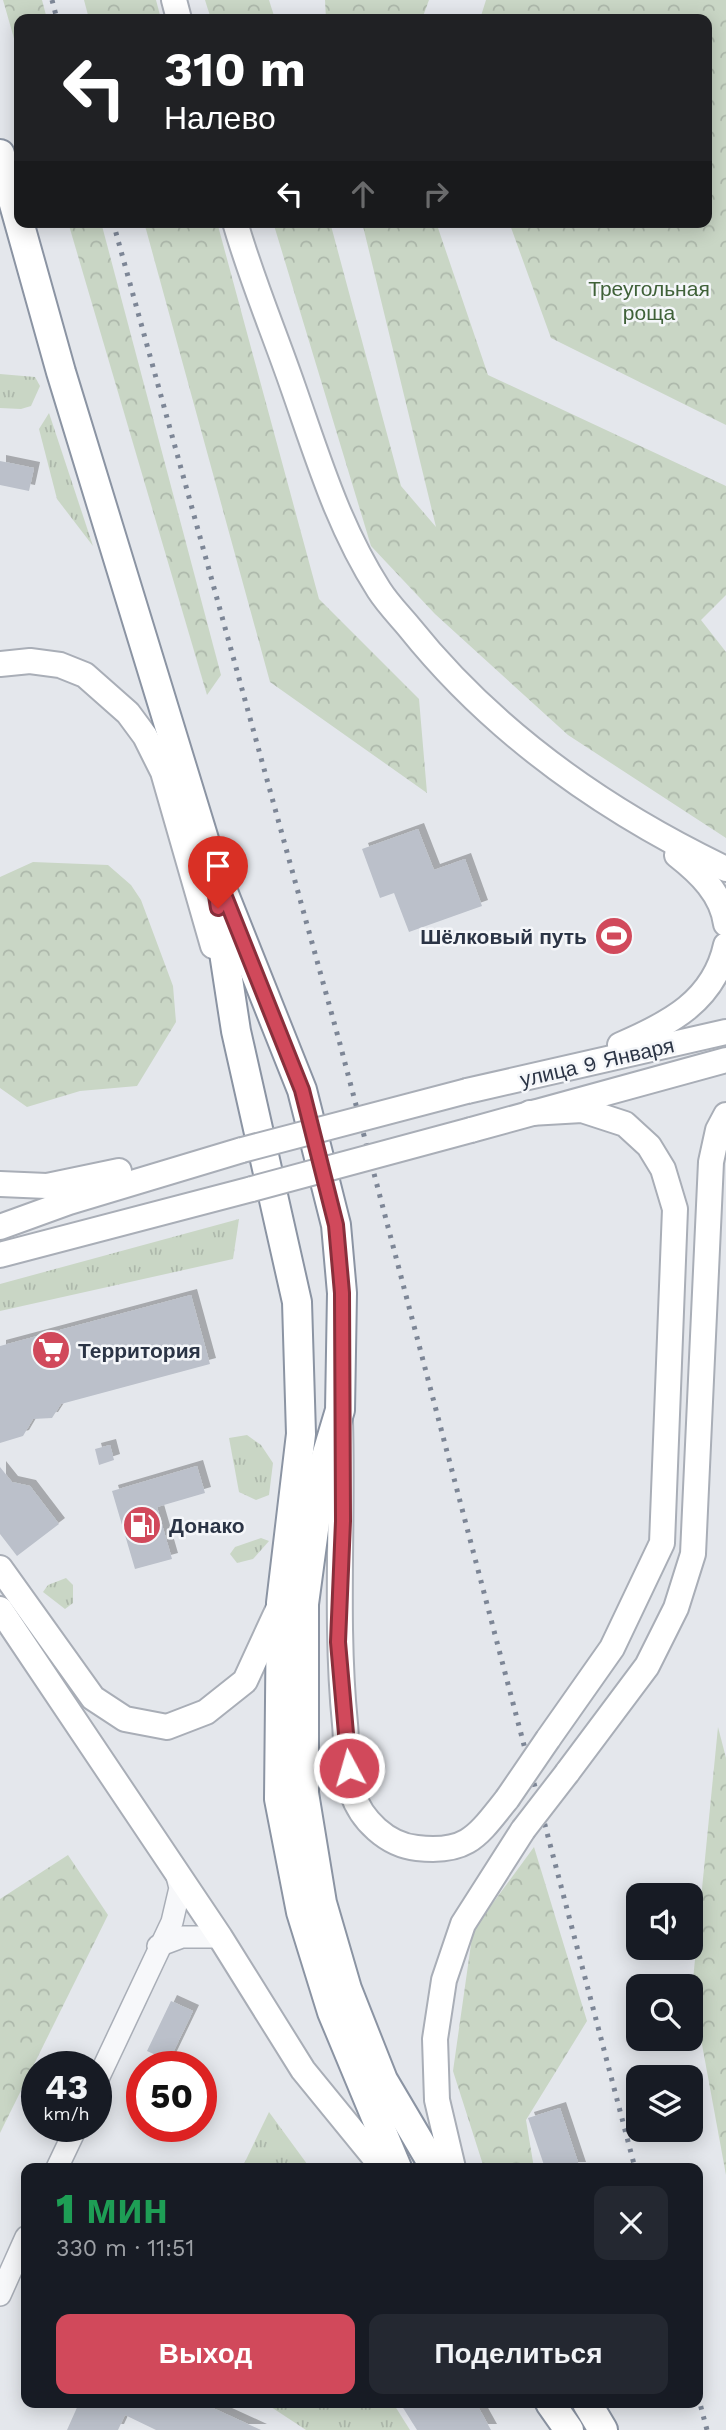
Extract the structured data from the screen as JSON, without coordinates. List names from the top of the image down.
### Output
{
  "streets": {
    "main road": ["улица 9 Января"]
  },
  "parks": ["Треугольная роща"],
  "places": {
    "sports": ["Шёлковый путь"],
    "supermarket": ["Территория"],
    "fuel station": ["Донако"]
  },
  "page": {
    "turn": ["310 m", "Налево"],
    "speed": "43 km/h",
    "limit": "50",
    "heading": ["1 мин", "330 m · 11:51"],
    "buttons": ["Выход", "Поделиться"]
  }
}
